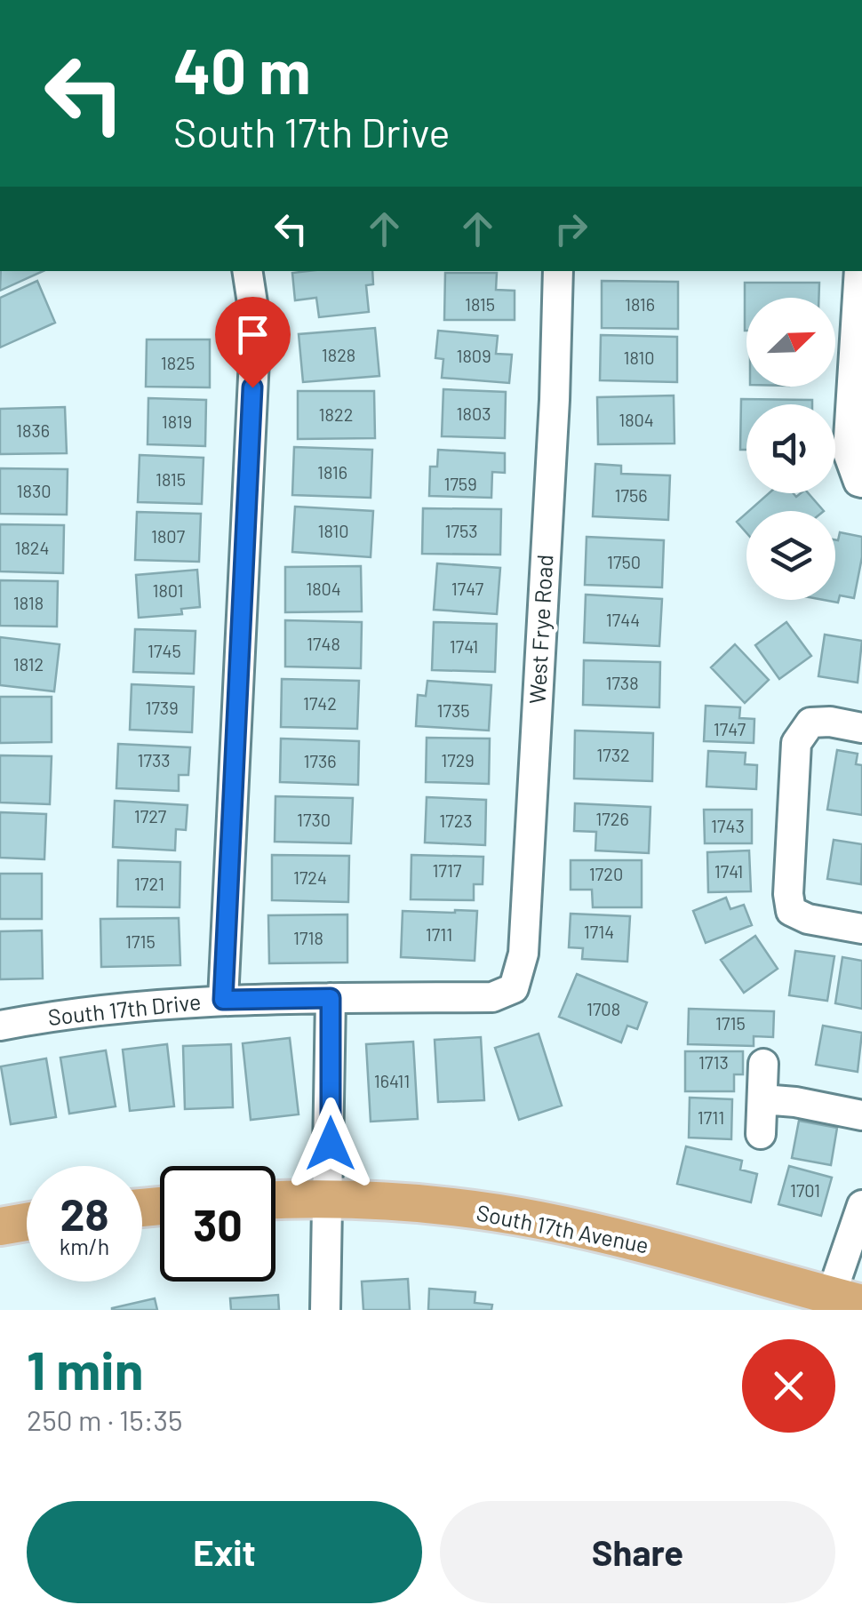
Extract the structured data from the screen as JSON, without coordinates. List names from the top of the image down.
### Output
{
  "streets": {
    "main road": ["South 17th Avenue"],
    "street": ["West Frye Road", "South 17th Drive"]
  },
  "crossings": [
    ["West Frye Road", "South 17th Drive"]
  ],
  "house_numbers": [
    "1815",
    "1816",
    "1828",
    "1809",
    "1810",
    "1825",
    "1803",
    "1822",
    "1804",
    "1819",
    "1836",
    "1816",
    "1815",
    "1759",
    "1830",
    "1756",
    "1810",
    "1753",
    "1807",
    "1824",
    "1750",
    "1804",
    "1747",
    "1801",
    "1818",
    "1744",
    "1748",
    "1741",
    "1745",
    "1812",
    "1738",
    "1742",
    "1739",
    "1735",
    "1747",
    "1732",
    "1733",
    "1729",
    "1736",
    "1727",
    "1726",
    "1730",
    "1723",
    "1743",
    "1717",
    "1741",
    "1720",
    "1724",
    "1721",
    "1714",
    "1711",
    "1718",
    "1715",
    "1708",
    "1715",
    "1713",
    "16411",
    "1711",
    "1701"
  ],
  "north": "top right",
  "page": {
    "turn": ["40 m", "South 17th Drive"],
    "speed": "28 km/h",
    "limit": "30",
    "heading": ["1 min", "250 m · 15:35"],
    "buttons": ["Exit", "Share"]
  }
}
